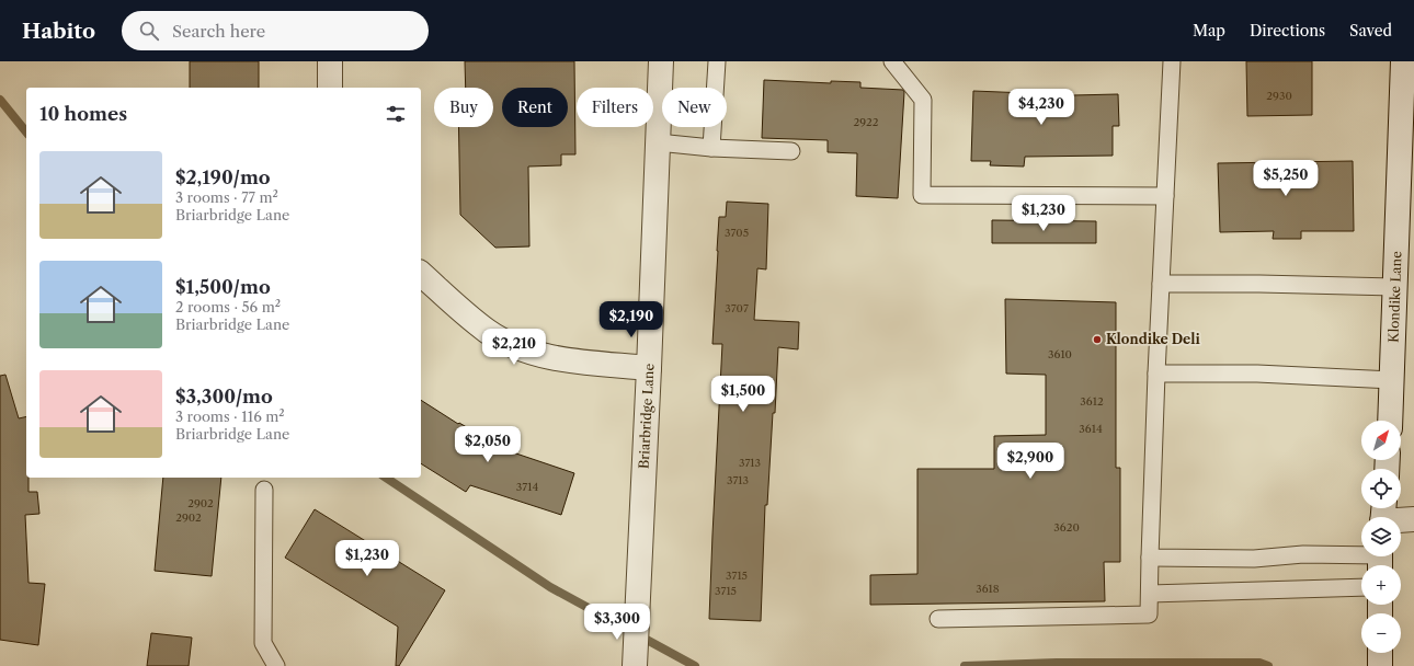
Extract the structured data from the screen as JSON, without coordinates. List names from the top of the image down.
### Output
{
  "streets": {
    "street": ["Klondike Lane", "Briarbridge Lane"]
  },
  "places": ["Klondike Deli"],
  "house_numbers": [
    "2930",
    "2922",
    "3705",
    "3707",
    "3610",
    "3612",
    "3614",
    "3713",
    "3713",
    "3714",
    "2902",
    "2902",
    "3620",
    "3715",
    "3618",
    "3715"
  ],
  "north": "top right",
  "page": {
    "header": "Habito",
    "search": "Search here",
    "nav": ["Map", "Directions", "Saved"],
    "chip": [
      "Buy",
      "Rent",
      "Filters",
      "New"
    ],
    "heading": "10 homes",
    "price": [
      "$4,230",
      "$5,250",
      "$1,230",
      "$2,190",
      "$2,210",
      "$1,500",
      "$2,050",
      "$2,900",
      "$1,230",
      "$3,300"
    ],
    "list": [
      {
        "name": "$2,190/mo",
        "note": "3 rooms · 77 m² · Briarbridge Lane"
      },
      {
        "name": "$1,500/mo",
        "note": "2 rooms · 56 m² · Briarbridge Lane"
      },
      {
        "name": "$3,300/mo",
        "note": "3 rooms · 116 m² · Briarbridge Lane"
      }
    ],
    "map_buttons": ["+", "−"]
  }
}
